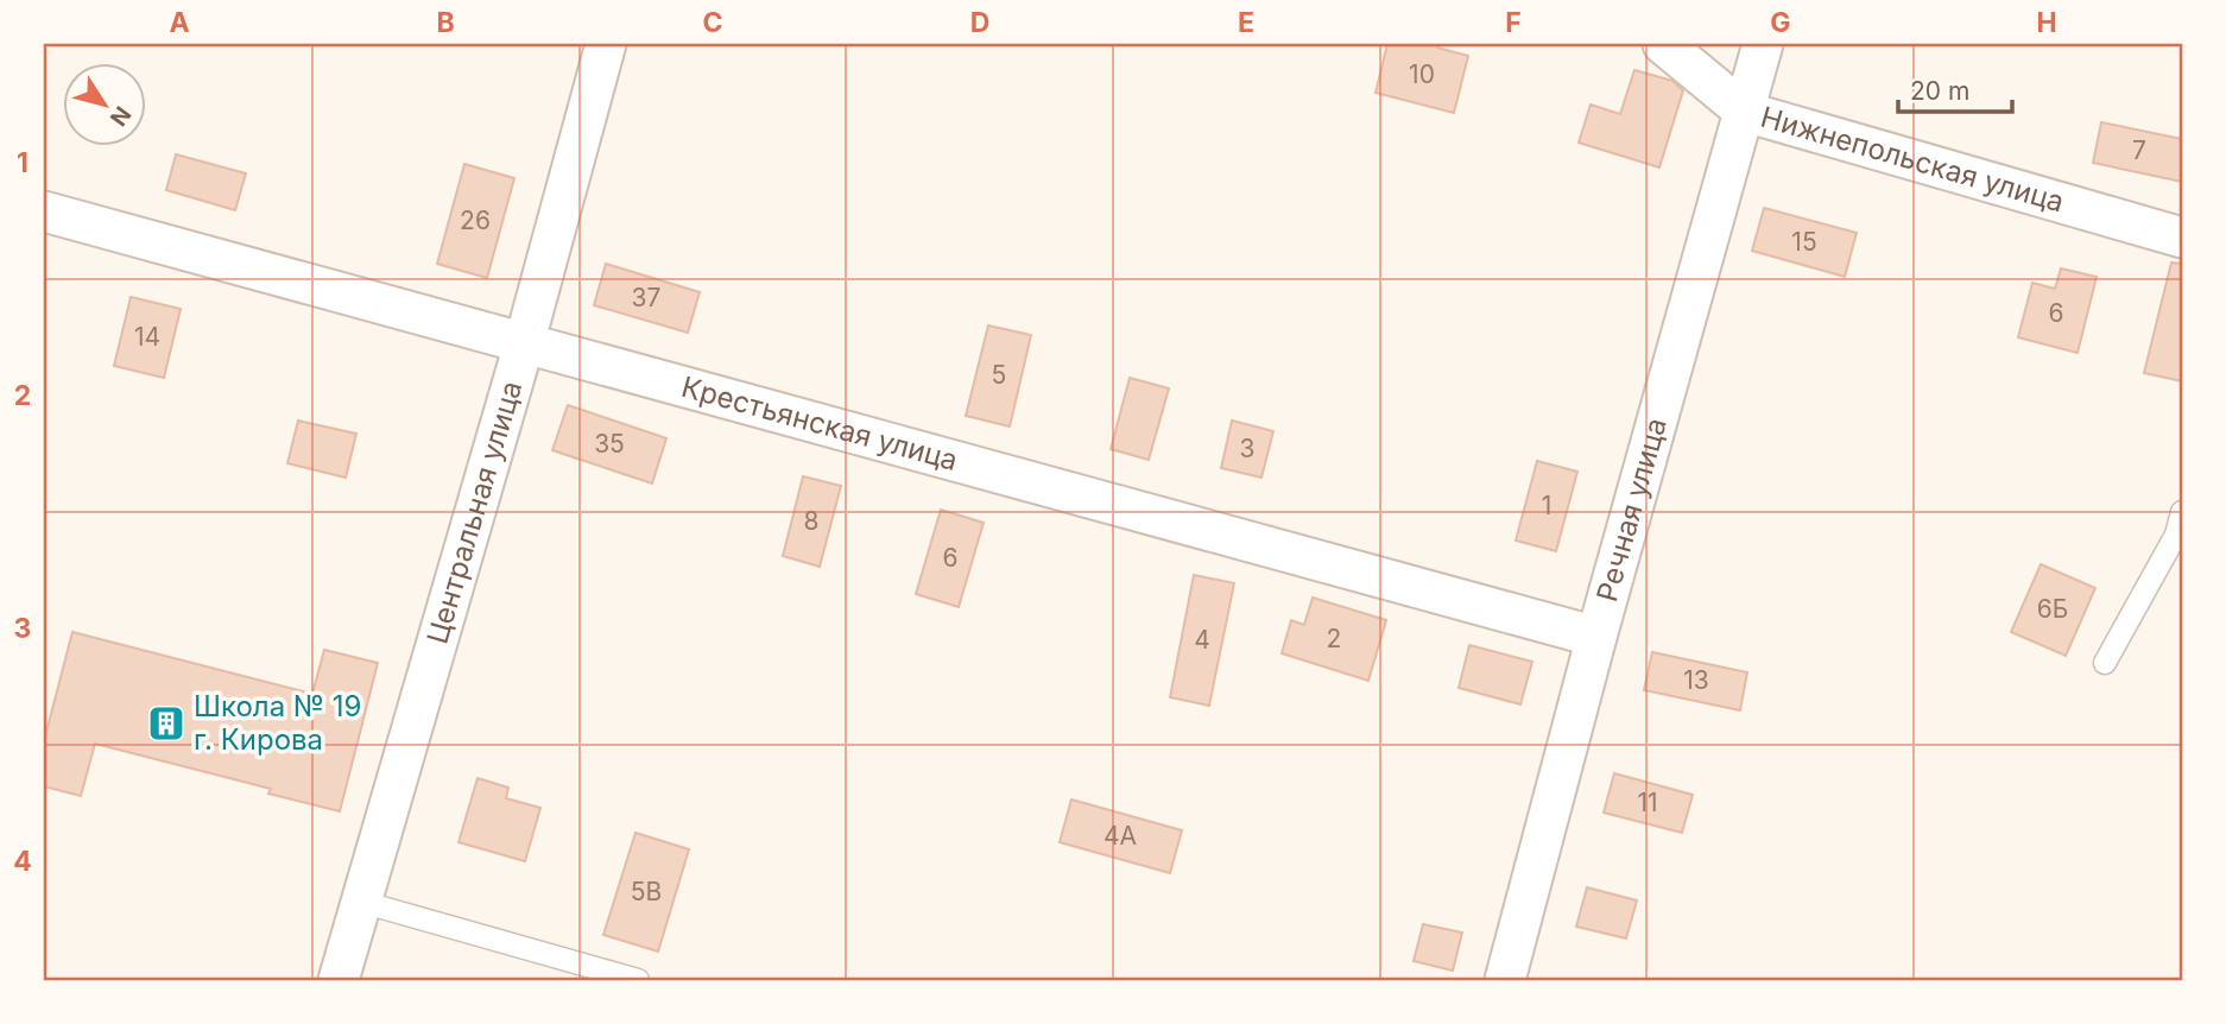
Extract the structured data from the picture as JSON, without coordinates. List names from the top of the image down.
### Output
{
  "streets": {
    "street": [
      "Нижнепольская улица",
      "Крестьянская улица",
      "Центральная улица",
      "Речная улица"
    ]
  },
  "crossings": [
    ["Нижнепольская улица", "Речная улица"],
    ["Крестьянская улица", "Центральная улица"],
    ["Крестьянская улица", "Речная улица"]
  ],
  "places": {
    "building": ["Школа № 19 г. Кирова"]
  },
  "house_numbers": [
    "10",
    "7",
    "26",
    "15",
    "37",
    "6",
    "14",
    "5",
    "35",
    "3",
    "1",
    "8",
    "6",
    "6Б",
    "2",
    "4",
    "13",
    "11",
    "4А",
    "5В"
  ],
  "scale_bar": "20 m",
  "north": "bottom right",
  "grid": {
    "columns": [
      "A",
      "B",
      "C",
      "D",
      "E",
      "F",
      "G",
      "H"
    ],
    "rows": [
      "1",
      "2",
      "3",
      "4"
    ]
  }
}
